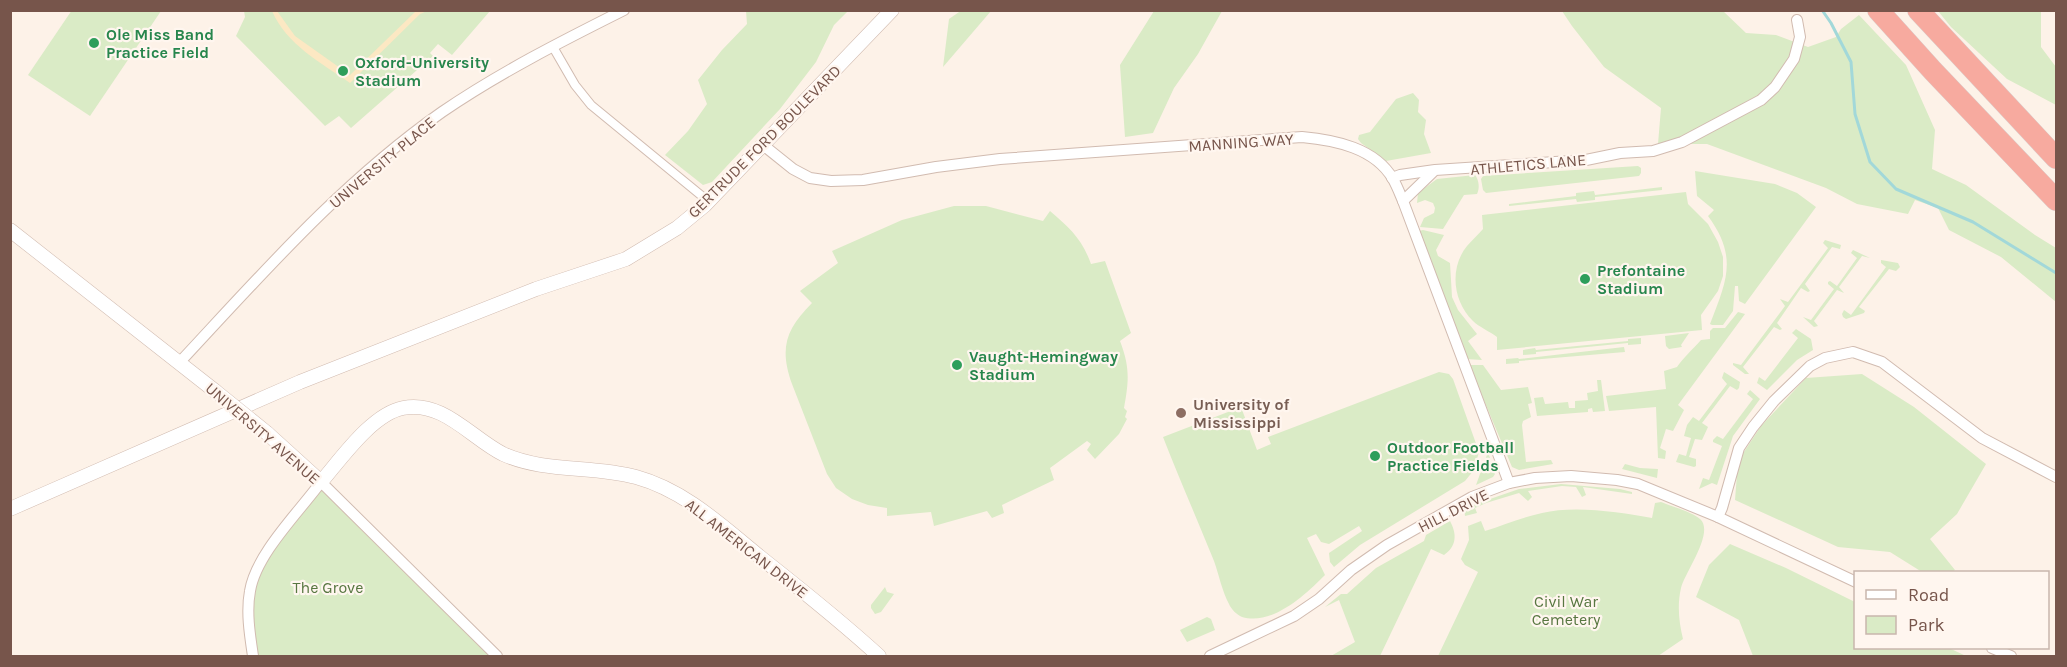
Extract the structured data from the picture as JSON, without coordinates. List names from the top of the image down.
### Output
{
  "streets": {
    "street": [
      "GERTRUDE FORD BOULEVARD",
      "MANNING WAY",
      "UNIVERSITY PLACE",
      "ATHLETICS LANE",
      "UNIVERSITY AVENUE",
      "HILL DRIVE",
      "ALL AMERICAN DRIVE"
    ]
  },
  "crossings": [
    ["GERTRUDE FORD BOULEVARD", "MANNING WAY"],
    ["MANNING WAY", "ATHLETICS LANE"],
    ["MANNING WAY", "HILL DRIVE"],
    ["UNIVERSITY PLACE", "UNIVERSITY AVENUE"],
    ["UNIVERSITY AVENUE", "ALL AMERICAN DRIVE"]
  ],
  "parks": ["The Grove", "Civil War Cemetery"],
  "places": [
    "Ole Miss Band Practice Field",
    "Oxford-University Stadium",
    "Prefontaine Stadium",
    "Vaught-Hemingway Stadium",
    "University of Mississippi",
    "Outdoor Football Practice Fields"
  ],
  "legend": ["Road", "Park"]
}
